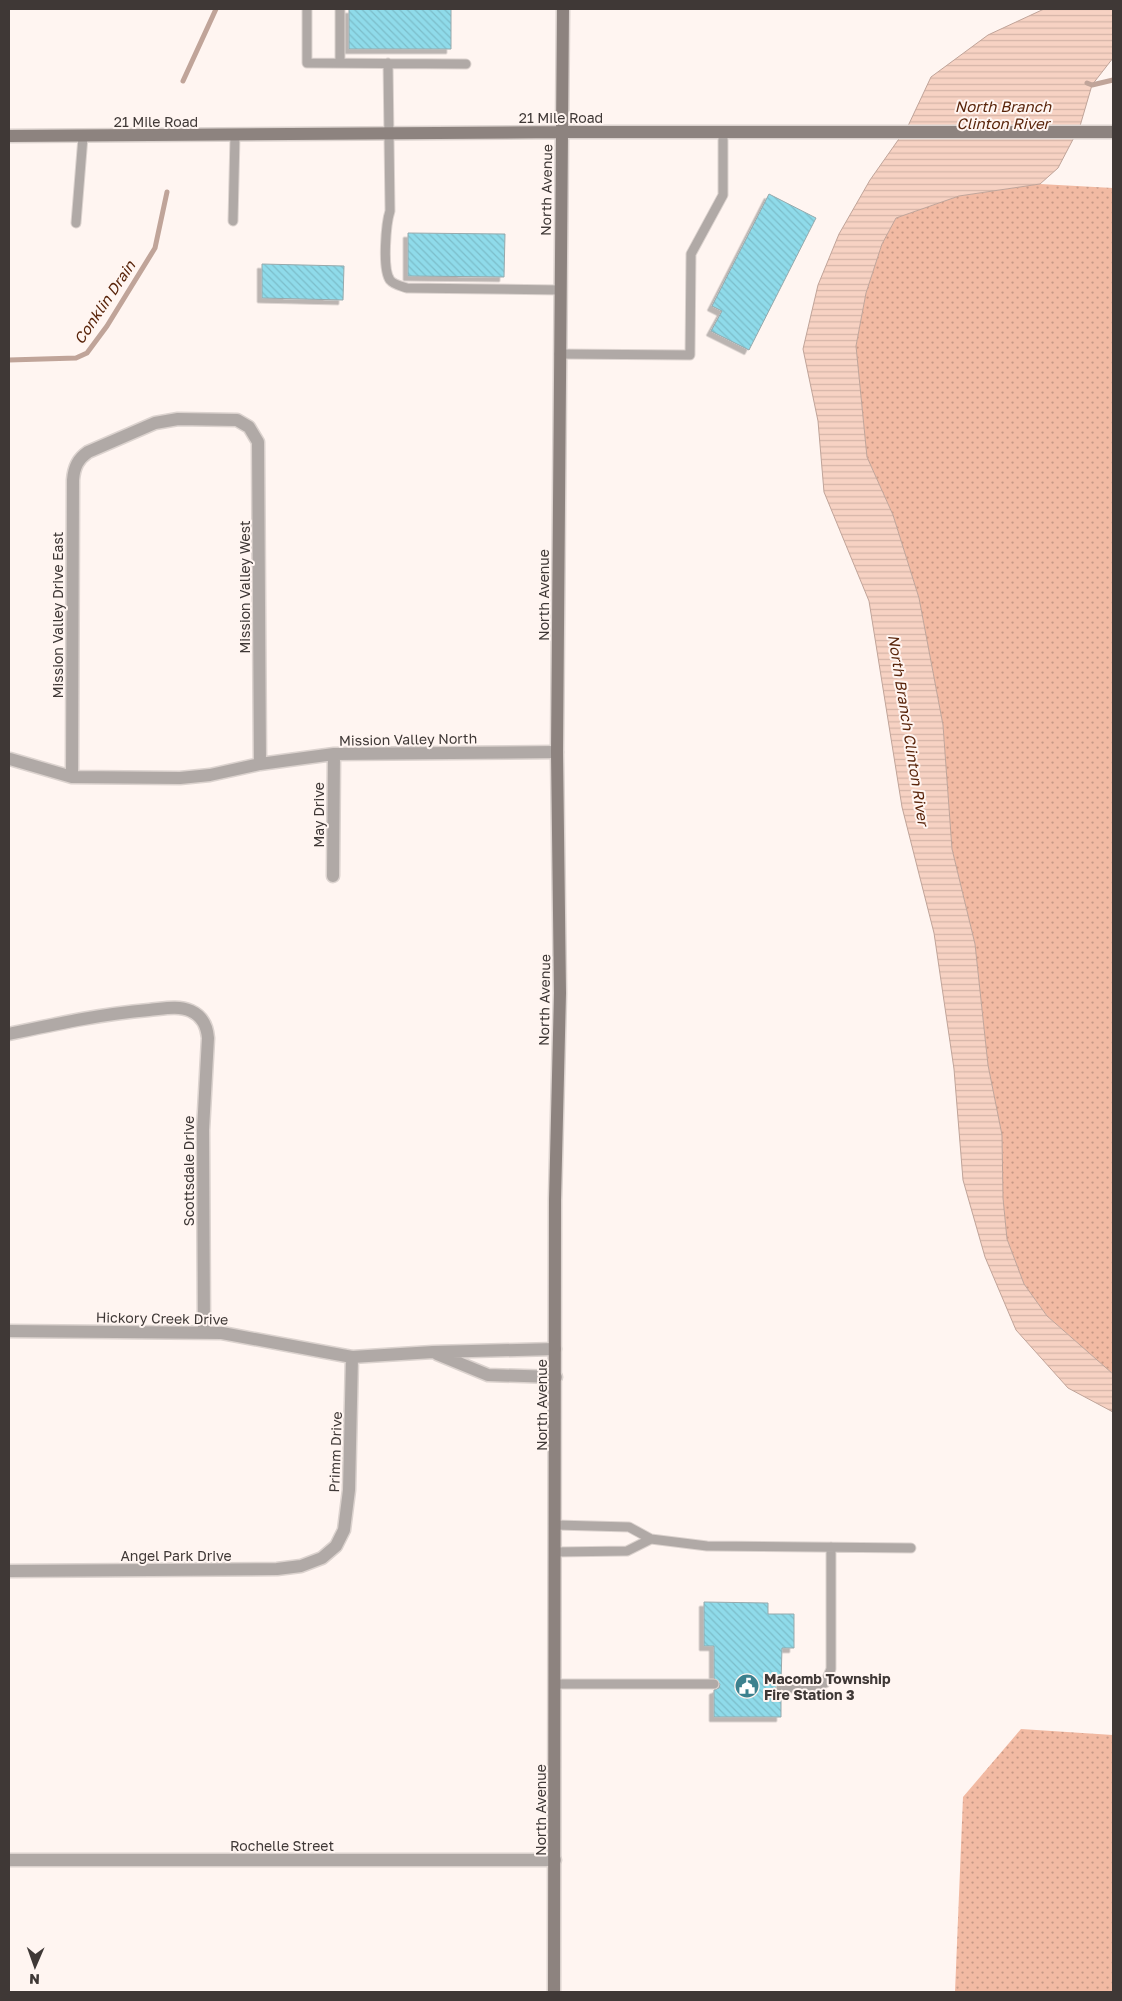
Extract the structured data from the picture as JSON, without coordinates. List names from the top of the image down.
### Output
{
  "streets": {
    "street": [
      "21 Mile Road",
      "North Avenue",
      "Mission Valley West",
      "Mission Valley Drive East",
      "Mission Valley North",
      "May Drive",
      "Scottsdale Drive",
      "Hickory Creek Drive",
      "Primm Drive",
      "Angel Park Drive",
      "Rochelle Street"
    ]
  },
  "crossings": [
    ["21 Mile Road", "North Avenue"],
    ["North Avenue", "Mission Valley North"],
    ["North Avenue", "Hickory Creek Drive"],
    ["North Avenue", "Rochelle Street"],
    ["Mission Valley West", "Mission Valley Drive East"],
    ["Mission Valley West", "Mission Valley North"],
    ["Mission Valley Drive East", "Mission Valley North"],
    ["Mission Valley North", "May Drive"],
    ["Scottsdale Drive", "Hickory Creek Drive"],
    ["Hickory Creek Drive", "Primm Drive"],
    ["Primm Drive", "Angel Park Drive"]
  ],
  "water": ["North Branch Clinton River", "Conklin Drain"],
  "places": {
    "public building": ["Macomb Township Fire Station 3"]
  },
  "north": "bottom"
}
